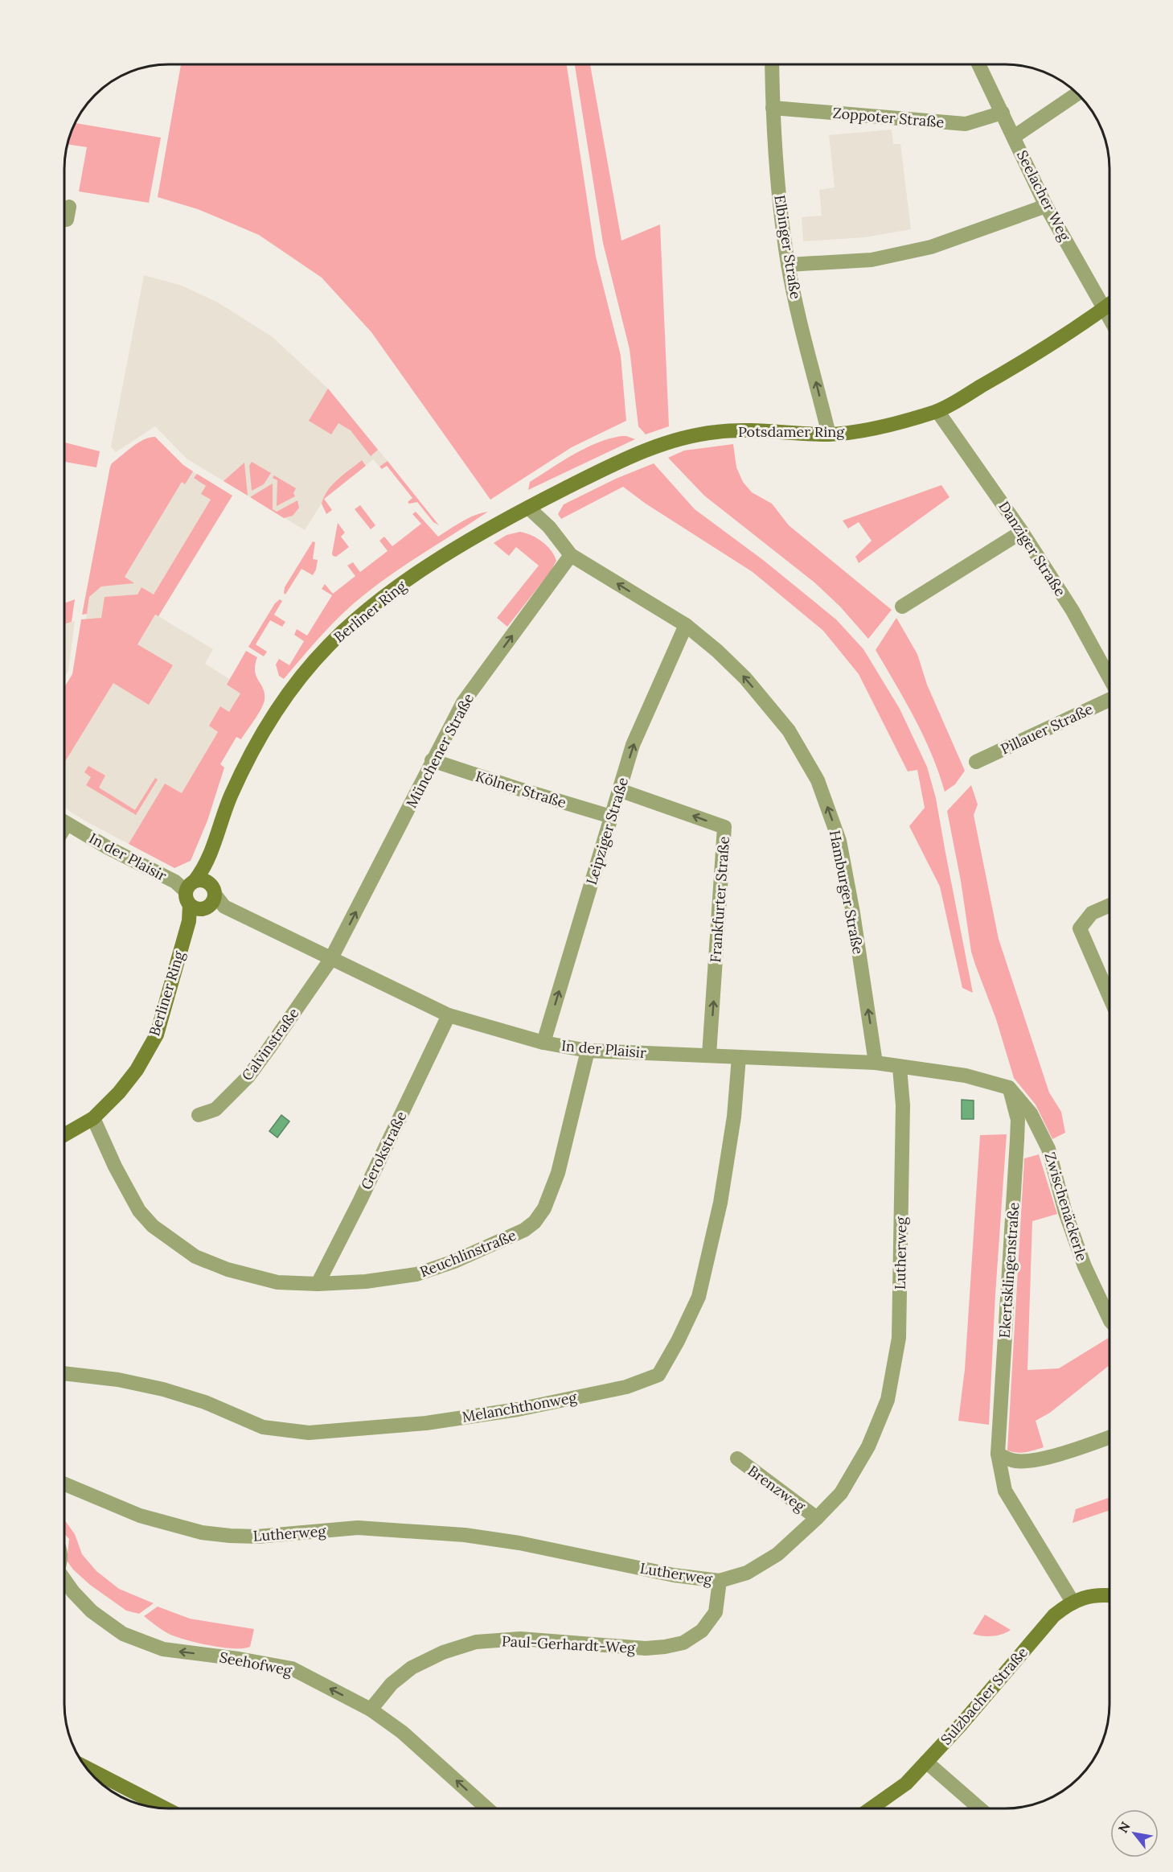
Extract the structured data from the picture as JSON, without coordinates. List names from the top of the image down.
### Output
{
  "streets": {
    "street": [
      "Zoppoter Straße",
      "Seelacher Weg",
      "Elbinger Straße",
      "Potsdamer Ring",
      "Danziger Straße",
      "Berliner Ring",
      "Pillauer Straße",
      "Münchener Straße",
      "Kölner Straße",
      "Leipziger Straße",
      "In der Plaisir",
      "Hamburger Straße",
      "Frankfurter Straße",
      "Calvinstraße",
      "Gerokstraße",
      "Zwischenäckerle",
      "Reuchlinstraße",
      "Lutherweg",
      "Ekertsklingenstraße",
      "Melanchthonweg",
      "Brenzweg",
      "Paul-Gerhardt-Weg",
      "Seehofweg",
      "Sulzbacher Straße"
    ]
  },
  "crossings": [
    ["Zoppoter Straße", "Seelacher Weg"],
    ["Zoppoter Straße", "Elbinger Straße"],
    ["Seelacher Weg", "Potsdamer Ring"],
    ["Elbinger Straße", "Potsdamer Ring"],
    ["Potsdamer Ring", "Danziger Straße"],
    ["Potsdamer Ring", "Berliner Ring"],
    ["Berliner Ring", "In der Plaisir"],
    ["Berliner Ring", "Hamburger Straße"],
    ["Berliner Ring", "Reuchlinstraße"],
    ["Münchener Straße", "Kölner Straße"],
    ["Münchener Straße", "In der Plaisir"],
    ["Münchener Straße", "Hamburger Straße"],
    ["Münchener Straße", "Calvinstraße"],
    ["Kölner Straße", "Leipziger Straße"],
    ["Leipziger Straße", "In der Plaisir"],
    ["Leipziger Straße", "Hamburger Straße"],
    ["Leipziger Straße", "Frankfurter Straße"],
    ["In der Plaisir", "Hamburger Straße"],
    ["In der Plaisir", "Frankfurter Straße"],
    ["In der Plaisir", "Calvinstraße"],
    ["In der Plaisir", "Gerokstraße"],
    ["In der Plaisir", "Zwischenäckerle"],
    ["In der Plaisir", "Reuchlinstraße"],
    ["In der Plaisir", "Lutherweg"],
    ["In der Plaisir", "Ekertsklingenstraße"],
    ["In der Plaisir", "Melanchthonweg"],
    ["Gerokstraße", "Reuchlinstraße"],
    ["Zwischenäckerle", "Ekertsklingenstraße"],
    ["Lutherweg", "Brenzweg"],
    ["Lutherweg", "Paul-Gerhardt-Weg"],
    ["Ekertsklingenstraße", "Sulzbacher Straße"],
    ["Paul-Gerhardt-Weg", "Seehofweg"]
  ],
  "one_way": [
    "Elbinger Straße",
    "Münchener Straße",
    "Leipziger Straße",
    "Hamburger Straße",
    "Frankfurter Straße",
    "Seehofweg"
  ],
  "north": "top left"
}
